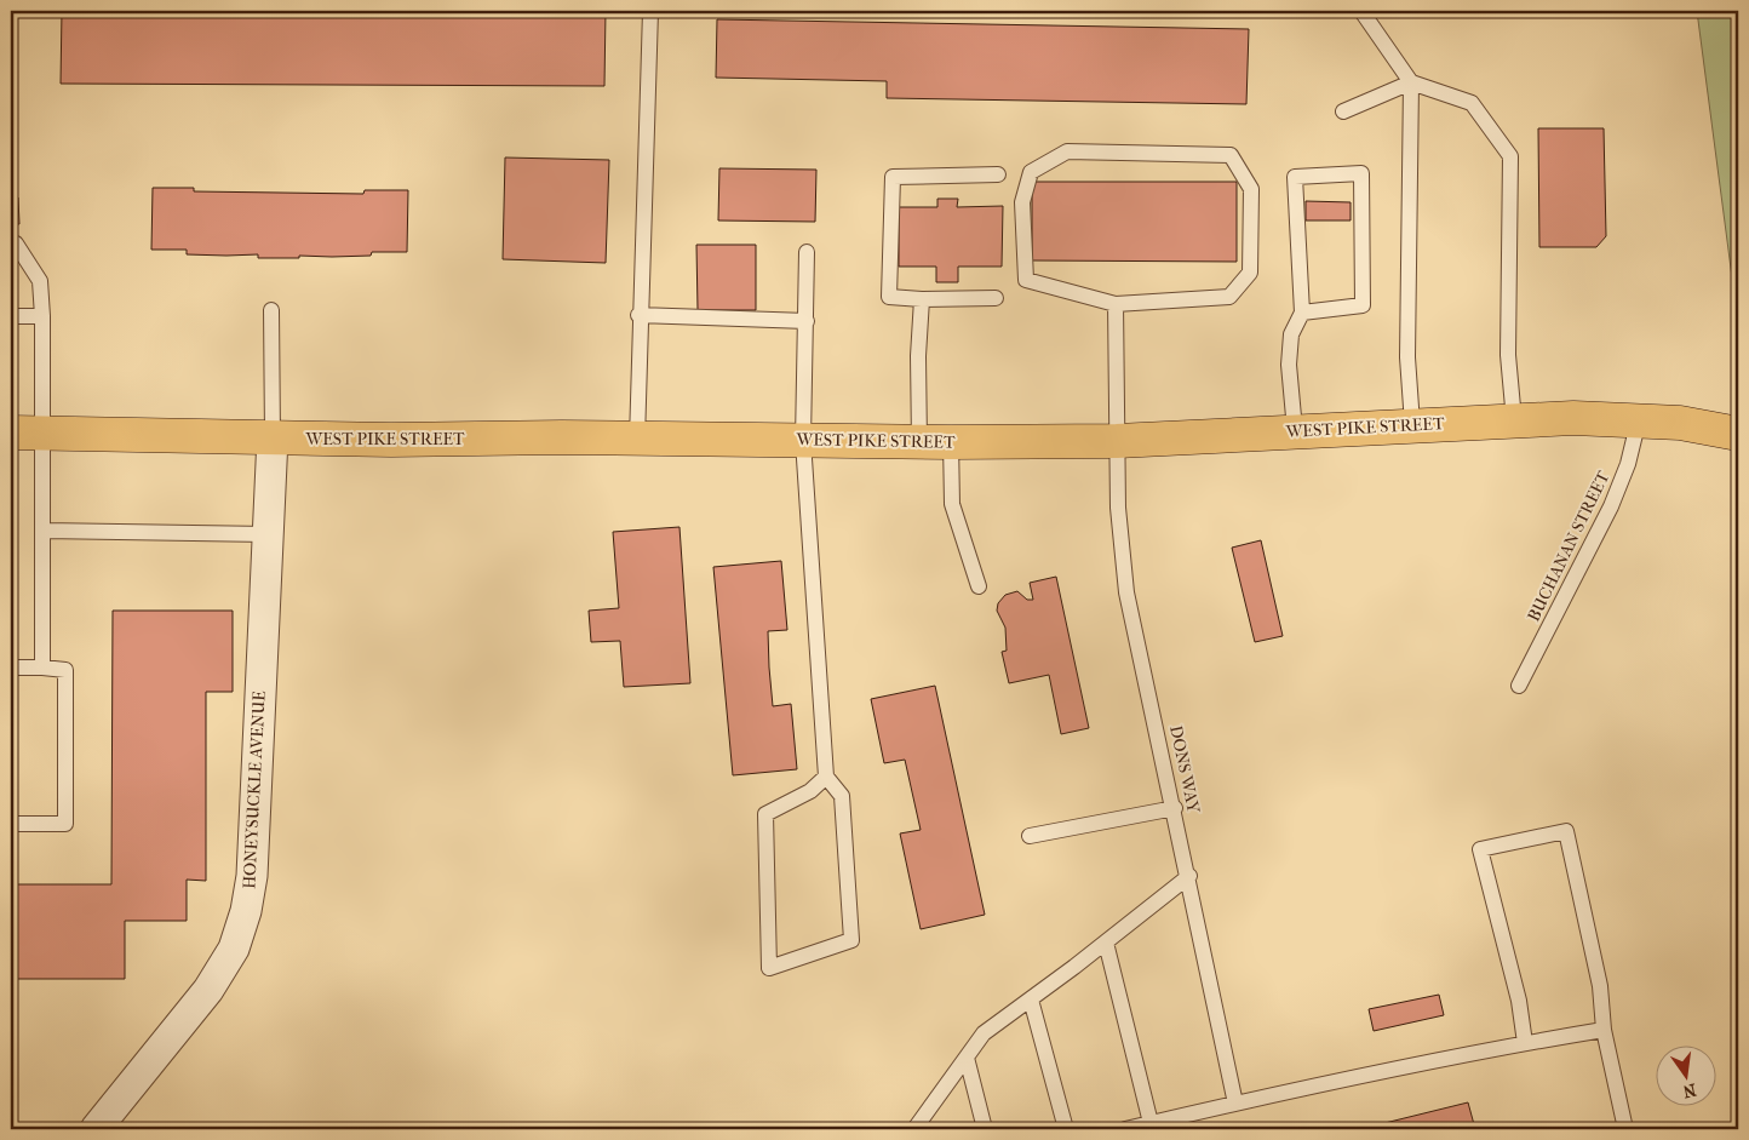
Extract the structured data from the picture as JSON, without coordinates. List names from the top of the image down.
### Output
{
  "streets": {
    "main road": ["WEST PIKE STREET"],
    "street": ["HONEYSUCKLE AVENUE"],
    "lane": ["BUCHANAN STREET", "DONS WAY"]
  },
  "crossings": [
    ["WEST PIKE STREET", "BUCHANAN STREET"],
    ["WEST PIKE STREET", "DONS WAY"],
    ["WEST PIKE STREET", "HONEYSUCKLE AVENUE"]
  ],
  "north": "bottom"
}
